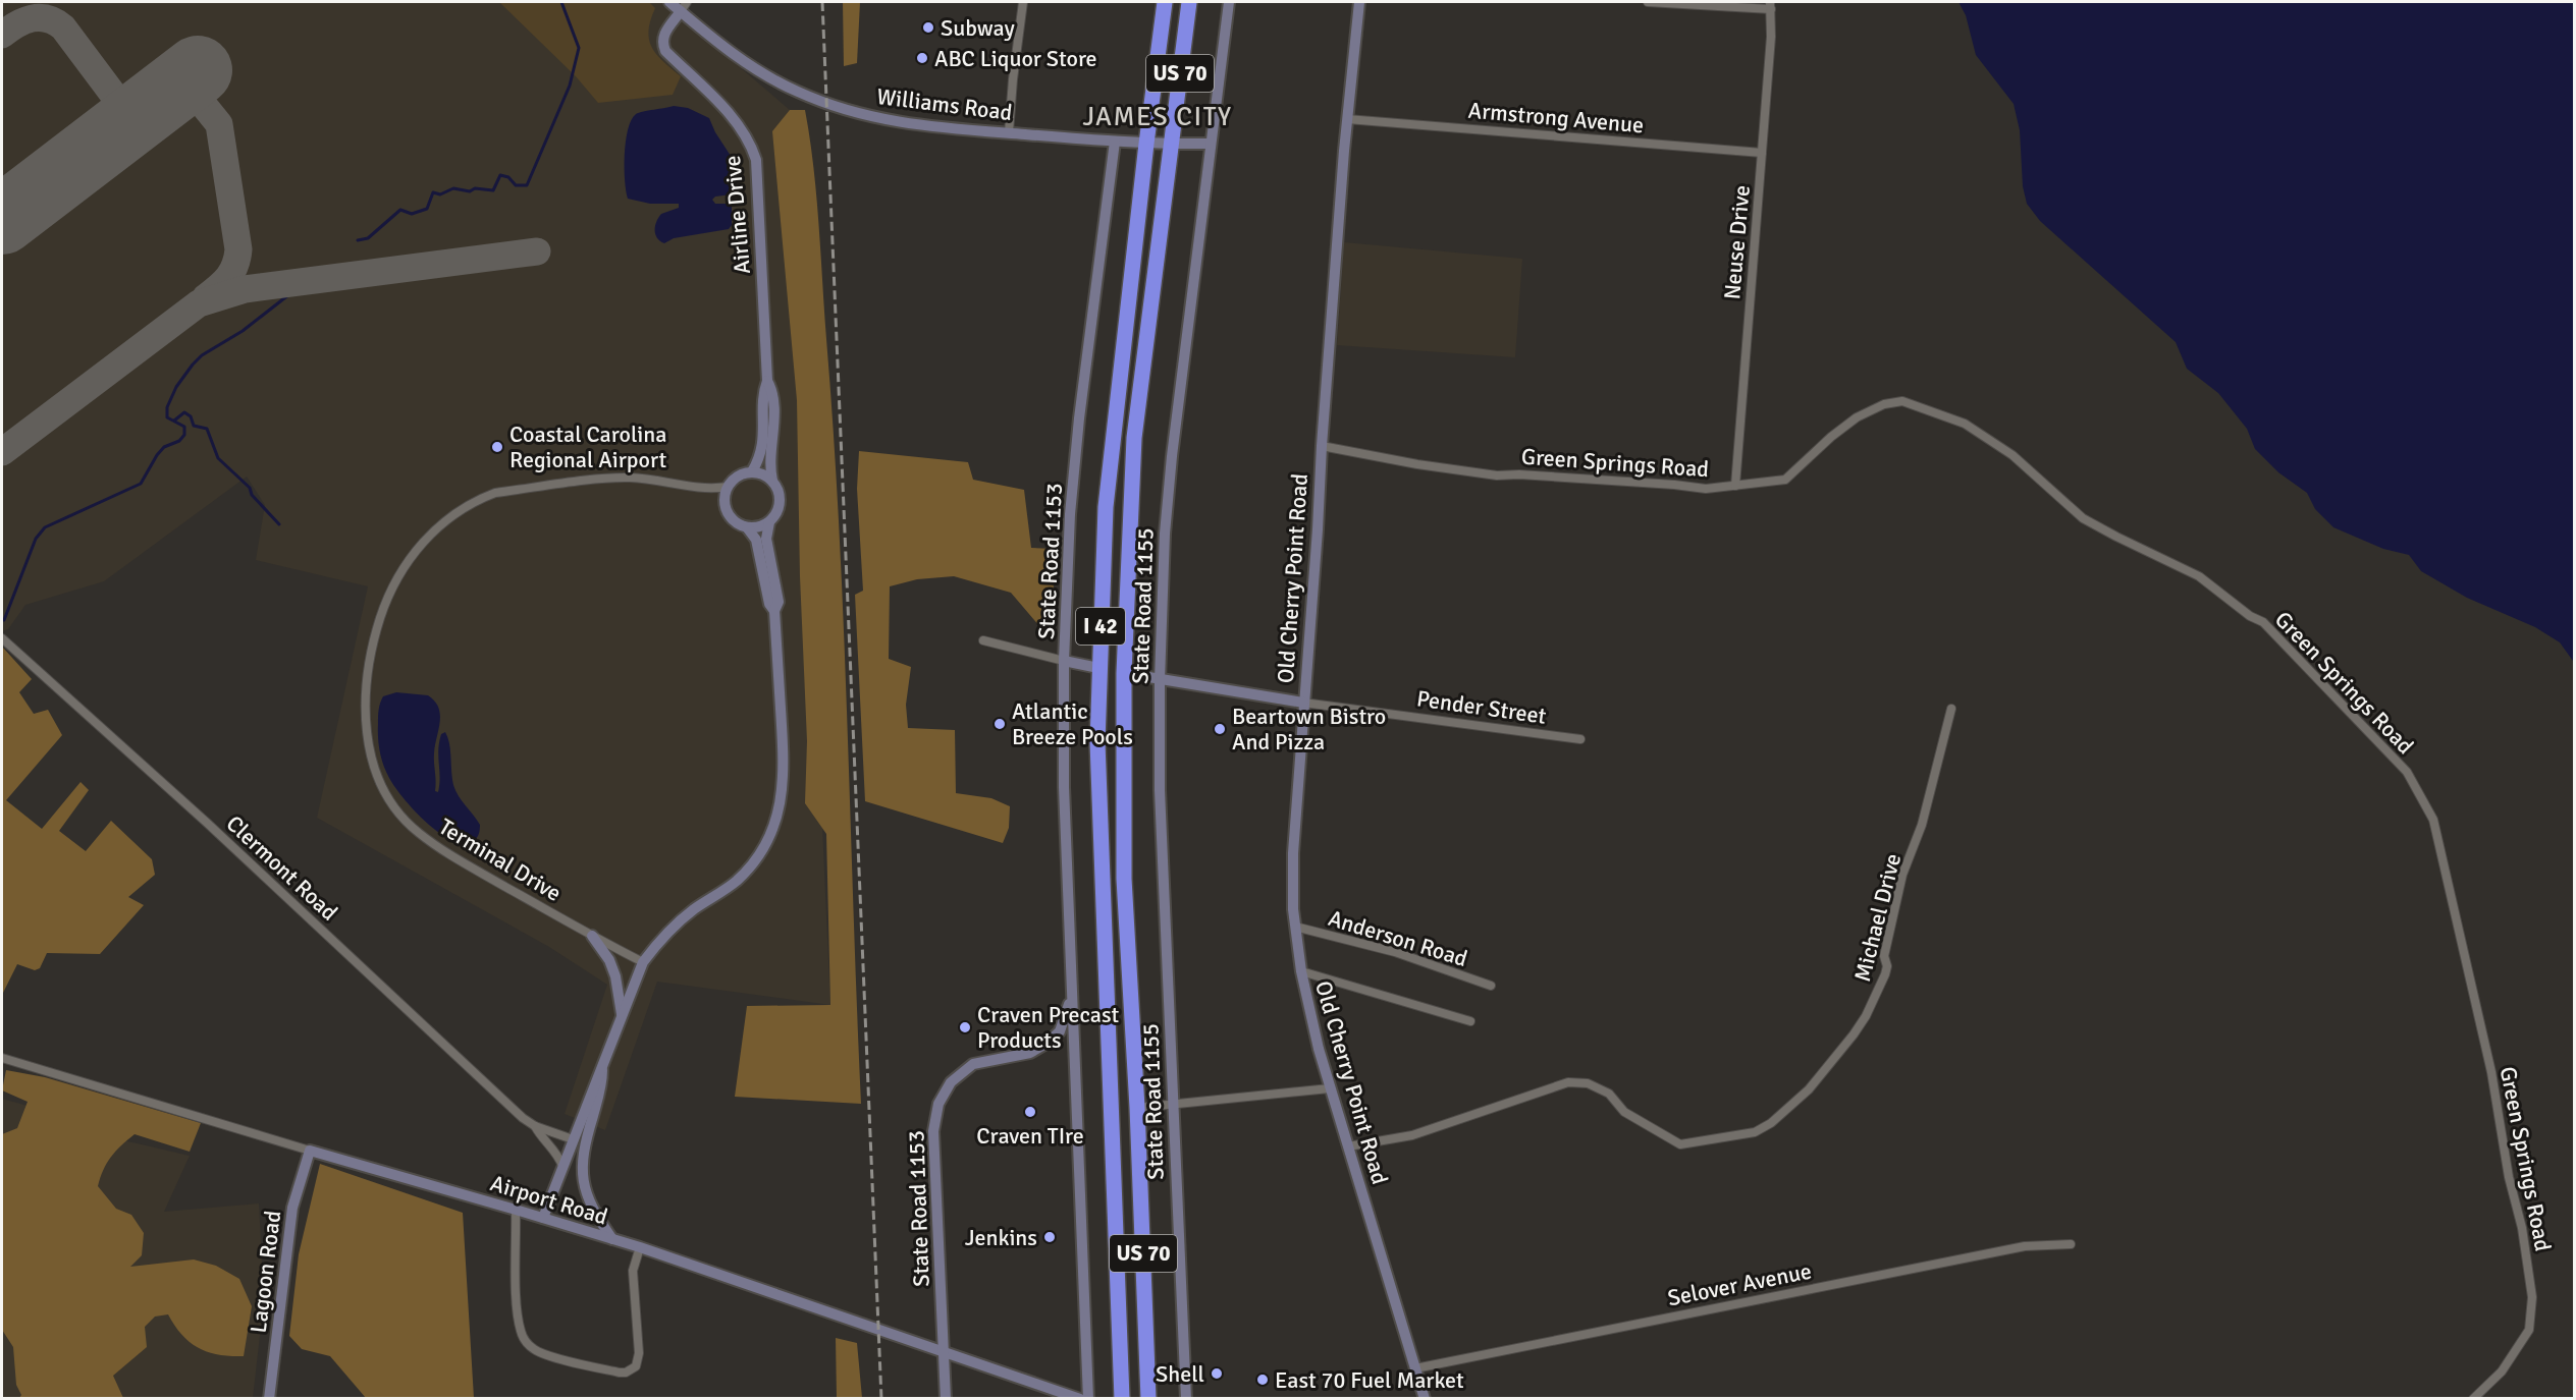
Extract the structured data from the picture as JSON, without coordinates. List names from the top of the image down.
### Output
{
  "streets": {
    "highway": ["US 70", "I 42"],
    "street": [
      "Williams Road",
      "Armstrong Avenue",
      "Airline Drive",
      "Neuse Drive",
      "Green Springs Road",
      "State Road 1153",
      "Old Cherry Point Road",
      "State Road 1155",
      "Pender Street",
      "Terminal Drive",
      "Clermont Road",
      "Michael Drive",
      "Anderson Road",
      "Airport Road",
      "Lagoon Road",
      "Selover Avenue"
    ]
  },
  "crossings": [
    ["US 70", "Williams Road"],
    ["US 70", "Pender Street"],
    ["Williams Road", "Airline Drive"],
    ["Williams Road", "State Road 1153"],
    ["Williams Road", "State Road 1155"],
    ["Williams Road", "I 42"],
    ["Armstrong Avenue", "Neuse Drive"],
    ["Armstrong Avenue", "Old Cherry Point Road"],
    ["Neuse Drive", "Green Springs Road"],
    ["Green Springs Road", "Old Cherry Point Road"],
    ["State Road 1153", "Airport Road"],
    ["Old Cherry Point Road", "Pender Street"],
    ["Old Cherry Point Road", "Michael Drive"],
    ["Old Cherry Point Road", "Anderson Road"],
    ["Old Cherry Point Road", "Selover Avenue"],
    ["State Road 1155", "Pender Street"],
    ["Airport Road", "Lagoon Road"]
  ],
  "districts": ["JAMES CITY"],
  "places": [
    "Subway",
    "ABC Liquor Store",
    "Coastal Carolina Regional Airport",
    "Atlantic Breeze Pools",
    "Beartown Bistro And Pizza",
    "Craven Precast Products",
    "Craven TIre",
    "Jenkins",
    "Shell",
    "East 70 Fuel Market"
  ]
}
